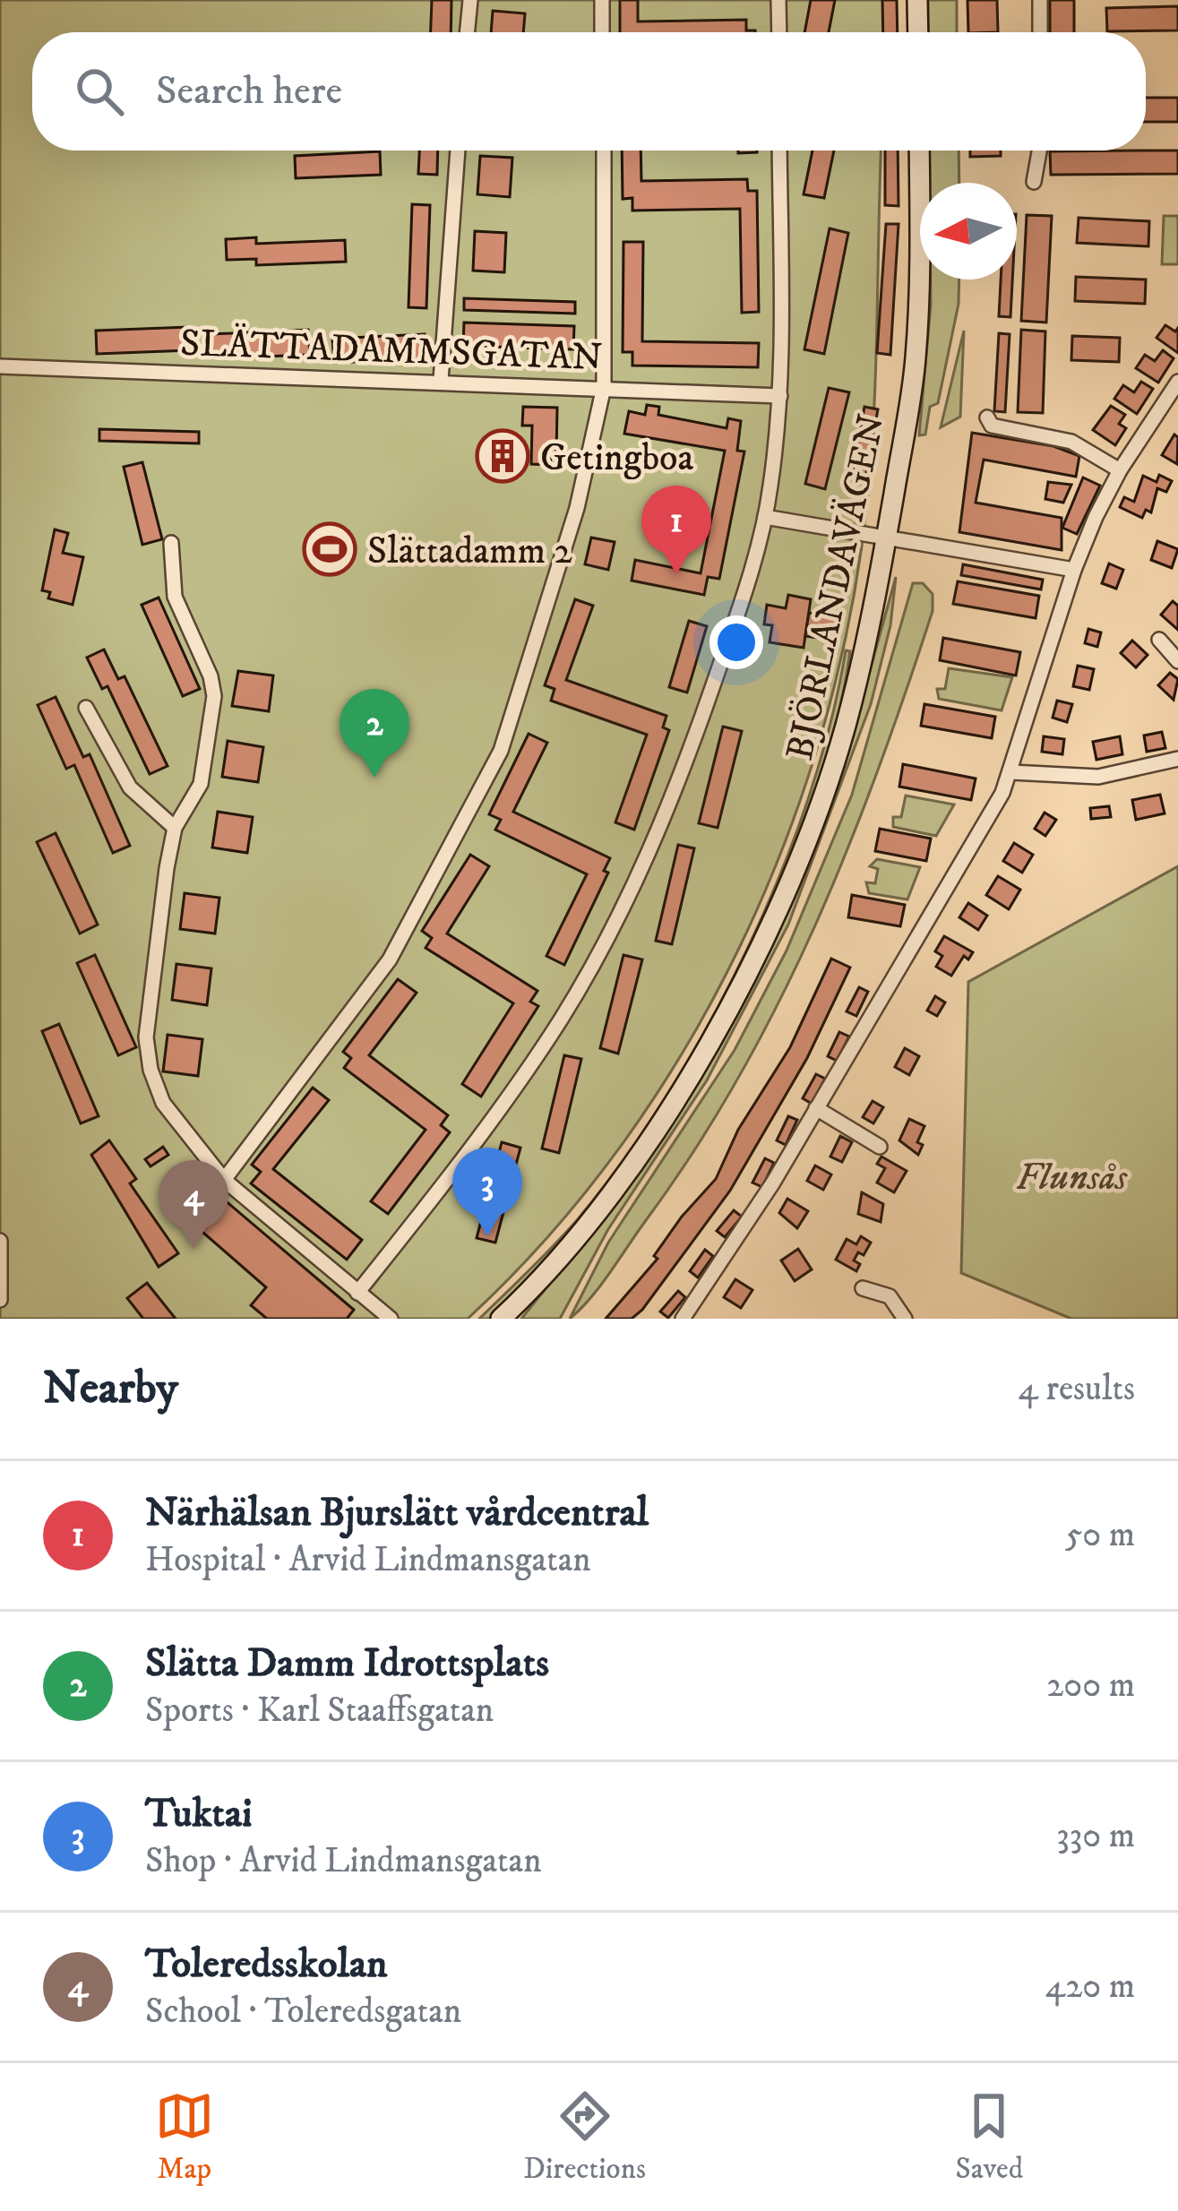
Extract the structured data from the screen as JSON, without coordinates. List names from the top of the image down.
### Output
{
  "streets": {
    "street": ["SLÄTTADAMMSGATAN", "BJÖRLANDAVÄGEN"]
  },
  "parks": ["Flunsås"],
  "places": {
    "building": ["Getingboa"],
    "sports": ["Slättadamm 2"]
  },
  "north": "left",
  "page": {
    "search": "Search here",
    "pins": [
      "1",
      "2",
      "3",
      "4"
    ],
    "heading": ["Nearby", "4 results"],
    "list": [
      {
        "mark": "1",
        "name": "Närhälsan Bjurslätt vårdcentral",
        "note": "Hospital · Arvid Lindmansgatan",
        "value": "50 m"
      },
      {
        "mark": "2",
        "name": "Slätta Damm Idrottsplats",
        "note": "Sports · Karl Staaffsgatan",
        "value": "200 m"
      },
      {
        "mark": "3",
        "name": "Tuktai",
        "note": "Shop · Arvid Lindmansgatan",
        "value": "330 m"
      },
      {
        "mark": "4",
        "name": "Toleredsskolan",
        "note": "School · Toleredsgatan",
        "value": "420 m"
      }
    ],
    "nav": ["Map", "Directions", "Saved"]
  }
}
